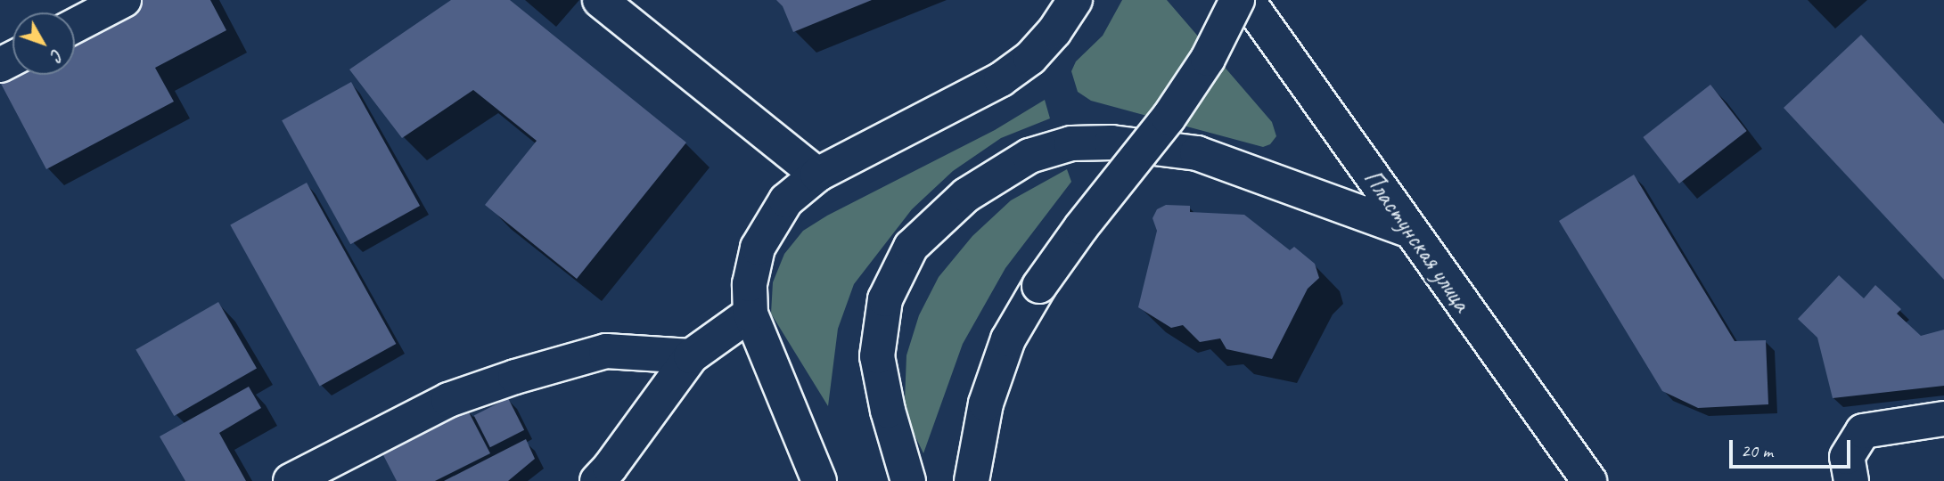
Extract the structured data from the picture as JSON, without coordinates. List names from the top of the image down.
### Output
{
  "streets": {
    "street": ["Пластунская улица"]
  },
  "scale_bar": "20 m",
  "north": "bottom right"
}
